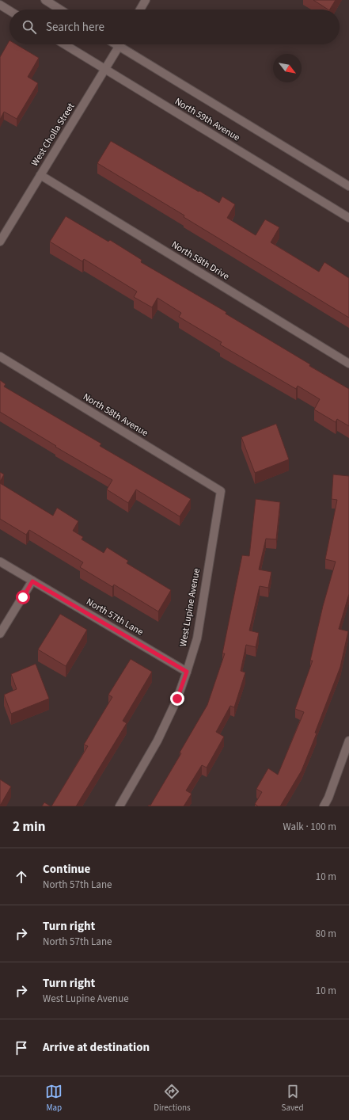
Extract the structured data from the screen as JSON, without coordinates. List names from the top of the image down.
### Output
{
  "streets": {
    "street": [
      "North 59th Avenue",
      "West Cholla Street",
      "North 58th Drive",
      "North 58th Avenue",
      "West Lupine Avenue",
      "North 57th Lane"
    ]
  },
  "crossings": [
    ["North 59th Avenue", "West Cholla Street"],
    ["West Cholla Street", "North 58th Drive"],
    ["North 58th Avenue", "West Lupine Avenue"],
    ["West Lupine Avenue", "North 57th Lane"]
  ],
  "north": "bottom right",
  "page": {
    "search": "Search here",
    "heading": ["2 min", "Walk · 100 m"],
    "list": [
      ["Continue", "North 57th Lane", "10 m"],
      ["Turn right", "North 57th Lane", "80 m"],
      ["Turn right", "West Lupine Avenue", "10 m"],
      "Arrive at destination"
    ],
    "nav": ["Map", "Directions", "Saved"]
  }
}
